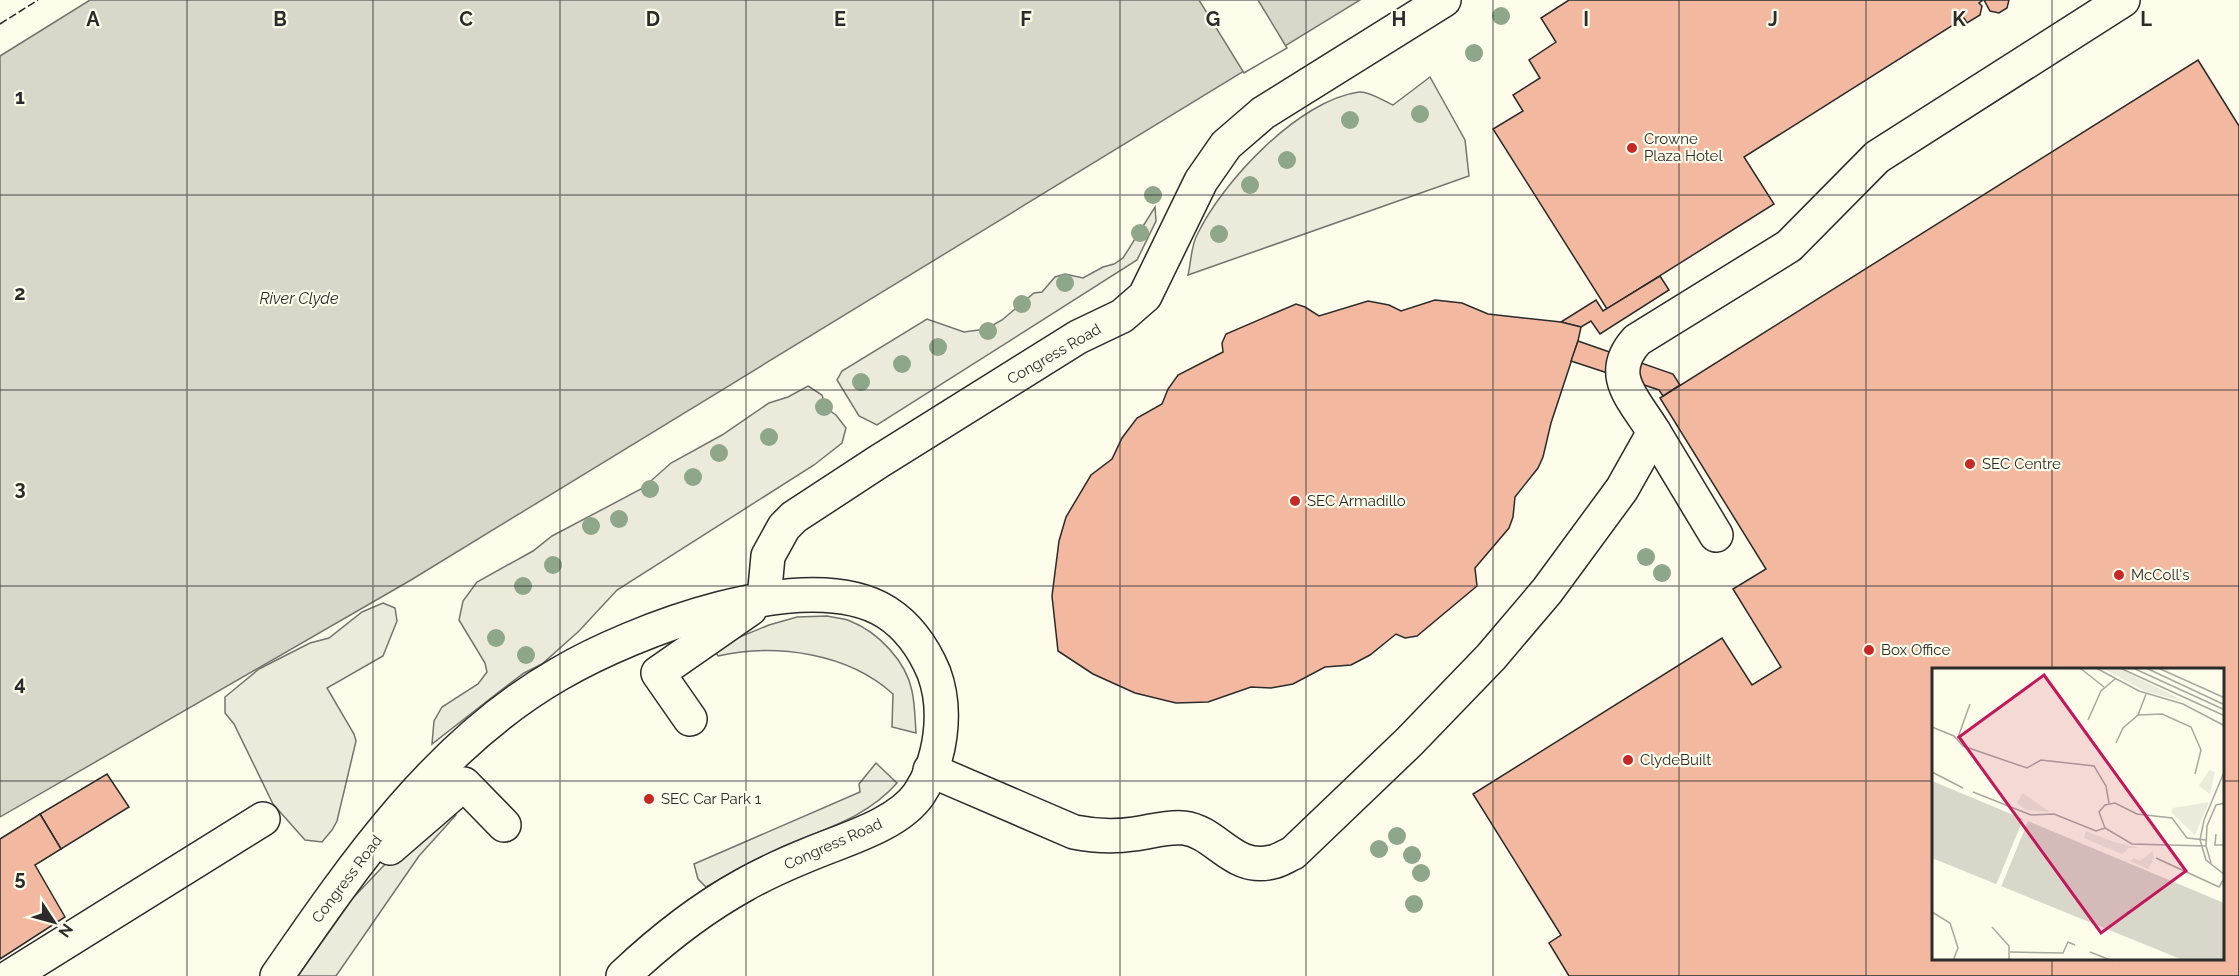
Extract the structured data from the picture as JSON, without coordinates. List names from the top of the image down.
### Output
{
  "streets": {
    "street": ["Congress Road"]
  },
  "water": ["River Clyde"],
  "places": [
    "Crowne Plaza Hotel",
    "SEC Centre",
    "SEC Armadillo",
    "McColl's",
    "Box Office",
    "ClydeBuilt",
    "SEC Car Park 1"
  ],
  "north": "bottom right",
  "grid": {
    "columns": [
      "A",
      "B",
      "C",
      "D",
      "E",
      "F",
      "G",
      "H",
      "I",
      "J",
      "K",
      "L"
    ],
    "rows": [
      "1",
      "2",
      "3",
      "4",
      "5"
    ]
  }
}
